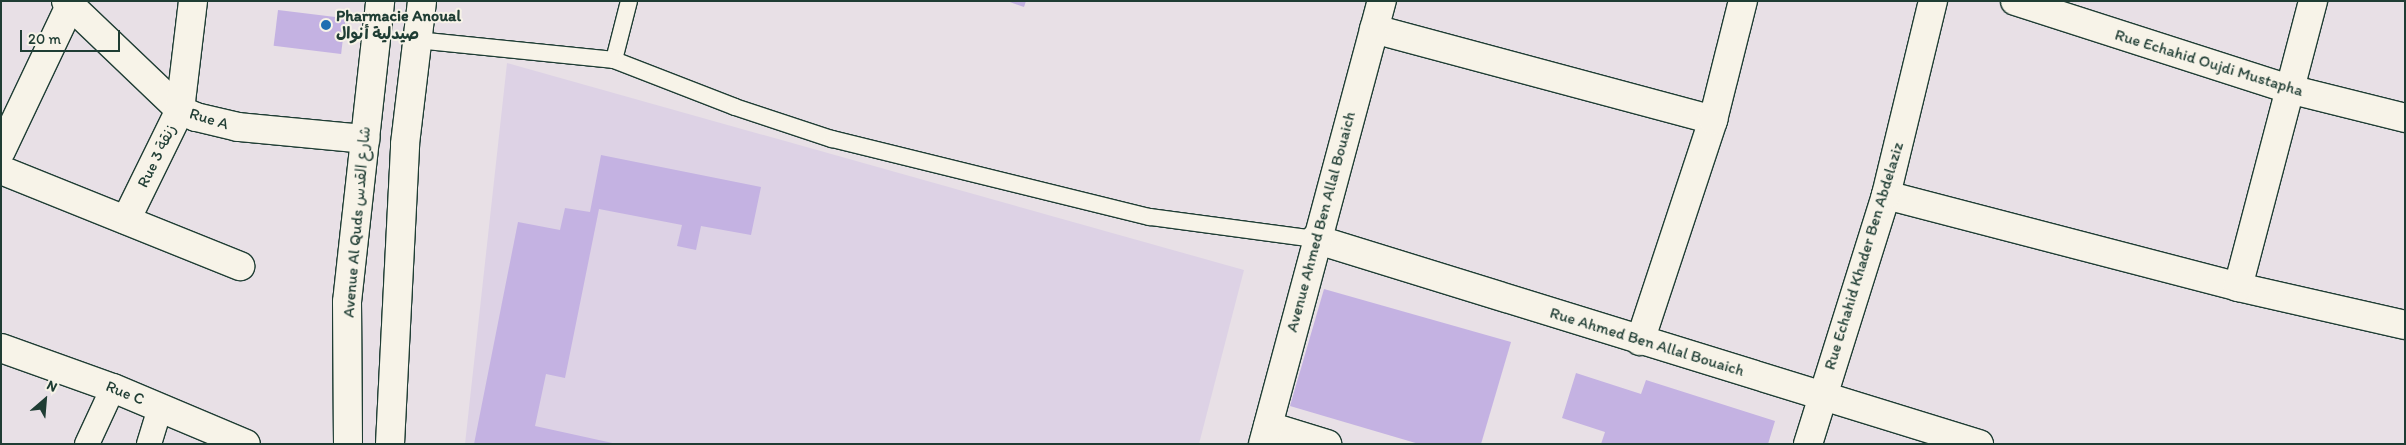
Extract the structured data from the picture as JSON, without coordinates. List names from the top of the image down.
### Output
{
  "streets": {
    "street": [
      "Rue Echahid Oujdi Mustapha",
      "Rue A",
      "Rue 3 زنقة",
      "Avenue Al Quds شارع القدس",
      "Avenue Ahmed Ben Allal Bouaich",
      "Rue Echahid Khader Ben Abdelaziz",
      "Rue Ahmed Ben Allal Bouaich",
      "Rue C"
    ]
  },
  "crossings": [
    ["Rue A", "Rue 3 زنقة"],
    ["Rue A", "Avenue Al Quds شارع القدس"],
    ["Avenue Ahmed Ben Allal Bouaich", "Rue Ahmed Ben Allal Bouaich"],
    ["Rue Echahid Khader Ben Abdelaziz", "Rue Ahmed Ben Allal Bouaich"]
  ],
  "places": ["Pharmacie Anoual صيدلية أنوال"],
  "scale_bar": "20 m",
  "north": "top right"
}
